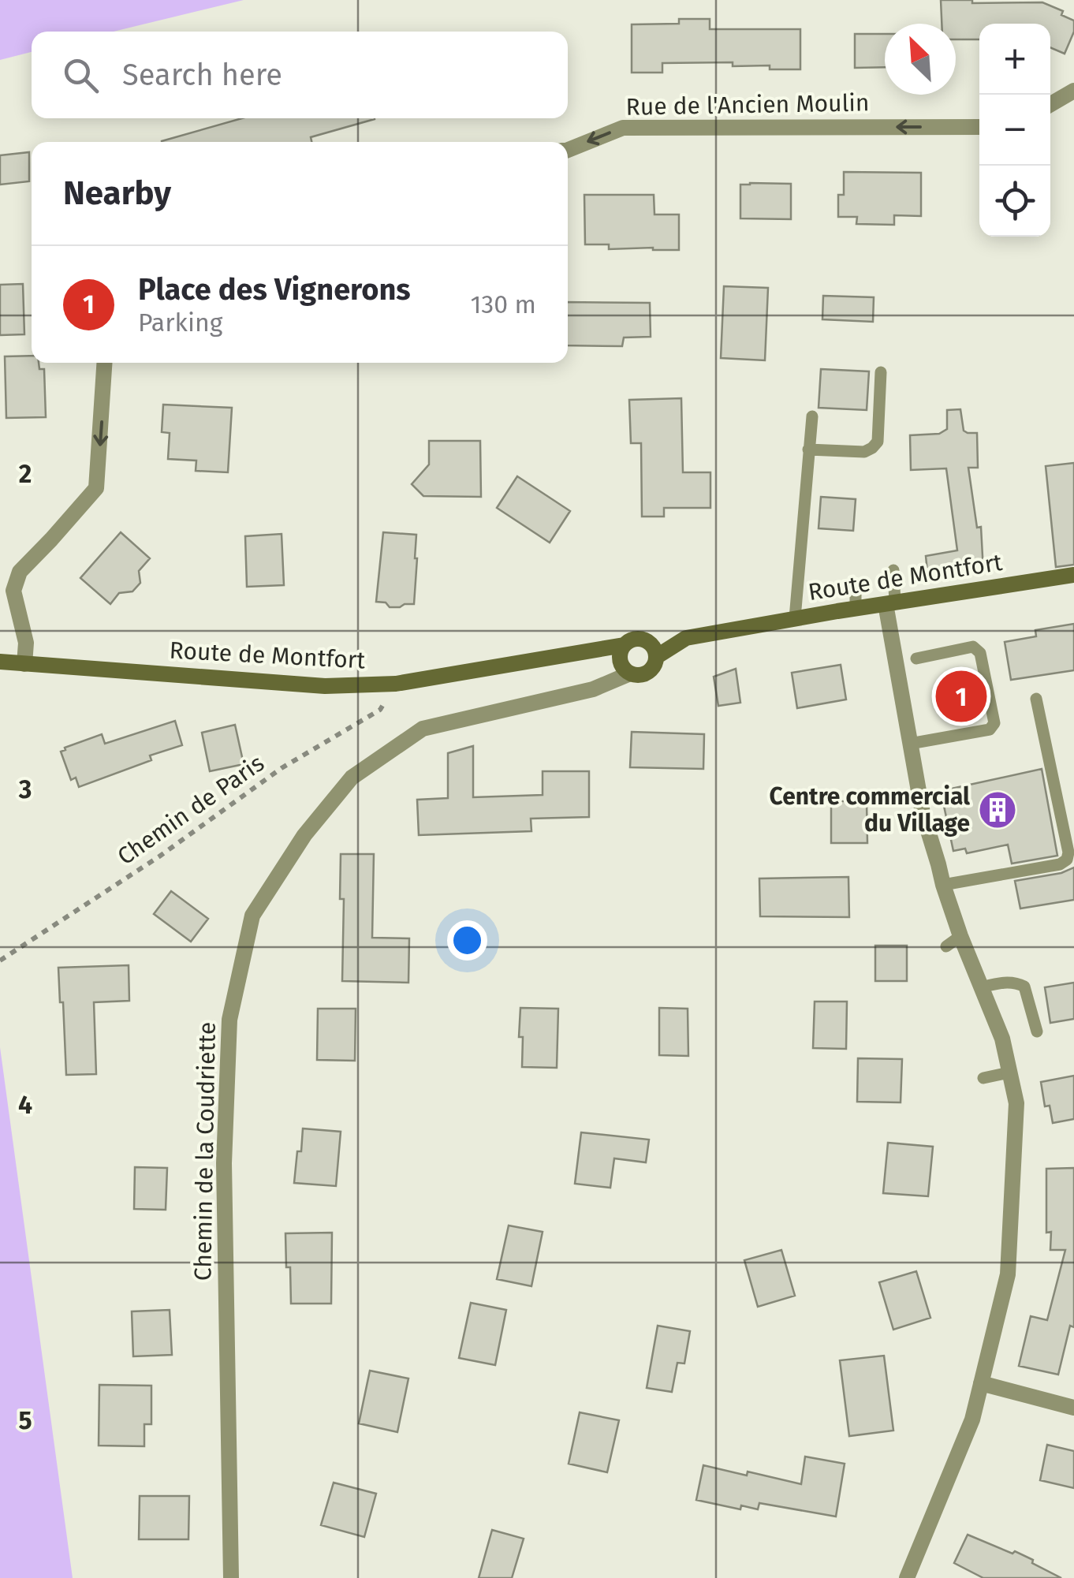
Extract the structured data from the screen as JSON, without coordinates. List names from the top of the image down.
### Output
{
  "streets": {
    "street": ["Rue de l'Ancien Moulin", "Route de Montfort", "Chemin de la Coudriette"],
    "path": ["Chemin de Paris"]
  },
  "crossings": [
    ["Route de Montfort", "Chemin de Paris"],
    ["Route de Montfort", "Chemin de la Coudriette"]
  ],
  "one_way": ["Rue de l'Ancien Moulin"],
  "places": {
    "building": ["Centre commercial du Village"]
  },
  "north": "top left",
  "page": {
    "map_buttons": ["+", "−"],
    "search": "Search here",
    "heading": "Nearby",
    "list": [
      {
        "mark": "1",
        "name": "Place des Vignerons",
        "note": "Parking",
        "value": "130 m"
      }
    ],
    "pins": "1"
  },
  "grid": {
    "rows": [
      "2",
      "3",
      "4",
      "5"
    ]
  }
}
